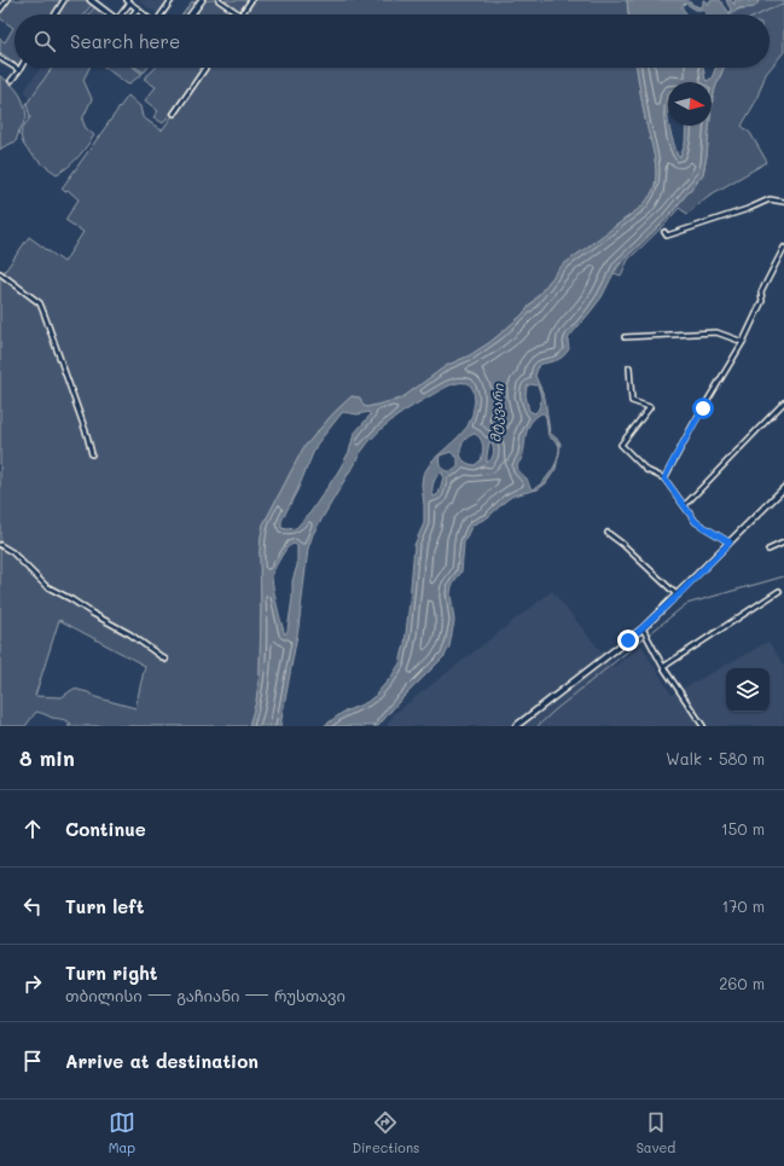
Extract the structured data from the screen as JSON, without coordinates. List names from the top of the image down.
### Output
{
  "water": ["მტკვარი"],
  "north": "right",
  "page": {
    "search": "Search here",
    "heading": ["8 min", "Walk · 580 m"],
    "list": [
      ["Continue", "150 m"],
      ["Turn left", "170 m"],
      ["Turn right", "თბილისი — გაჩიანი — რუსთავი", "260 m"],
      "Arrive at destination"
    ],
    "nav": ["Map", "Directions", "Saved"]
  }
}
